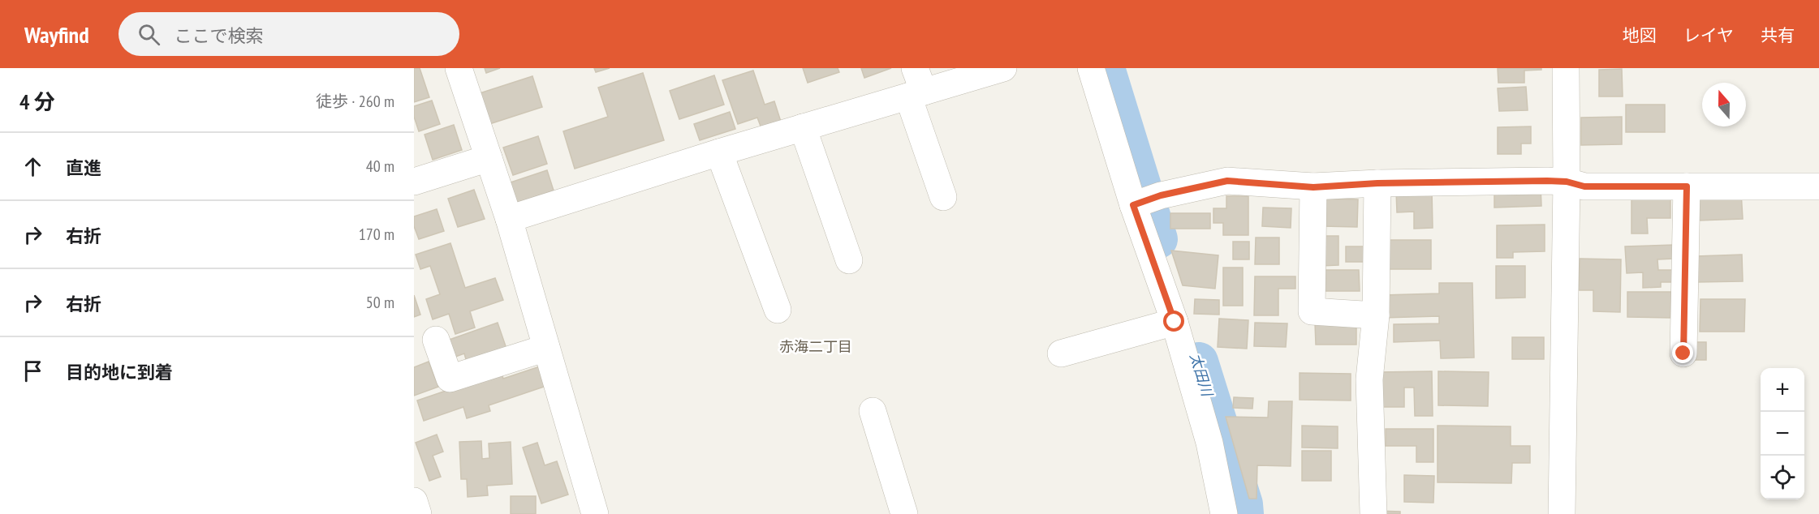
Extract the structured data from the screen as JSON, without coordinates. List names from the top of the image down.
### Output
{
  "districts": ["赤海二丁目"],
  "water": ["太田川"],
  "north": "top",
  "page": {
    "header": "Wayfind",
    "search": "ここで検索",
    "nav": ["地図", "レイヤ", "共有"],
    "heading": ["4 分", "徒歩 · 260 m"],
    "list": [
      ["直進", "40 m"],
      ["右折", "170 m"],
      ["右折", "50 m"],
      "目的地に到着"
    ],
    "map_buttons": ["+", "−"]
  }
}
